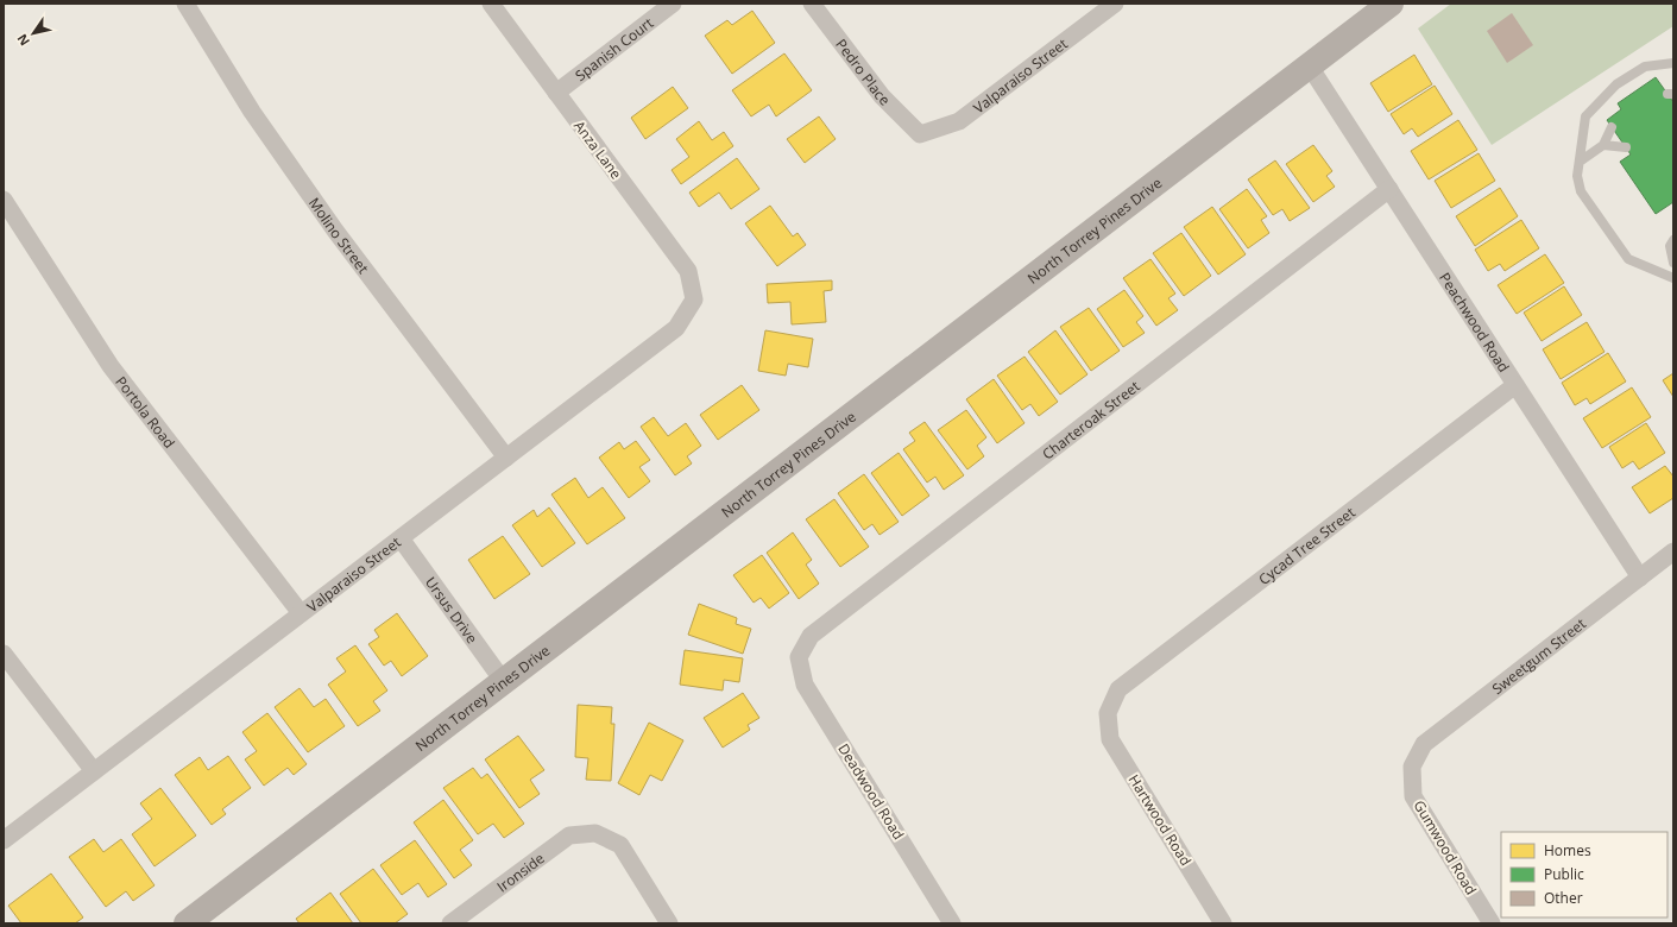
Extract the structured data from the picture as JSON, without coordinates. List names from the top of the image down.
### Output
{
  "streets": {
    "main road": ["North Torrey Pines Drive"],
    "street": [
      "Spanish Court",
      "Pedro Place",
      "Valparaiso Street",
      "Anza Lane",
      "Molino Street",
      "Peachwood Road",
      "Portola Road",
      "Charteroak Street",
      "Cycad Tree Street",
      "Ursus Drive",
      "Sweetgum Street",
      "Deadwood Road",
      "Hartwood Road",
      "Gumwood Road",
      "Ironside"
    ]
  },
  "crossings": [
    ["Spanish Court", "Anza Lane"],
    ["Pedro Place", "Valparaiso Street"],
    ["Valparaiso Street", "Anza Lane"],
    ["Valparaiso Street", "Molino Street"],
    ["Valparaiso Street", "Portola Road"],
    ["Valparaiso Street", "Ursus Drive"],
    ["North Torrey Pines Drive", "Peachwood Road"],
    ["North Torrey Pines Drive", "Ursus Drive"],
    ["Peachwood Road", "Charteroak Street"],
    ["Peachwood Road", "Cycad Tree Street"],
    ["Peachwood Road", "Sweetgum Street"],
    ["Charteroak Street", "Deadwood Road"],
    ["Cycad Tree Street", "Hartwood Road"],
    ["Sweetgum Street", "Gumwood Road"]
  ],
  "legend": ["Homes", "Public", "Other"],
  "north": "bottom left"
}
